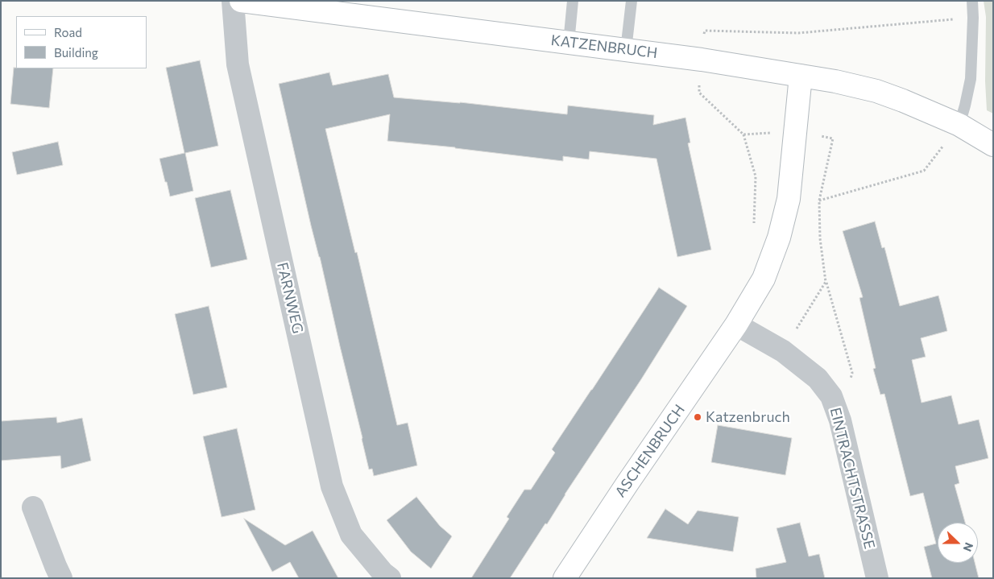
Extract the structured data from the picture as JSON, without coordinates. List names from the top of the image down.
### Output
{
  "streets": {
    "street": [
      "KATZENBRUCH",
      "FARNWEG",
      "ASCHENBRUCH",
      "EINTRACHTSTRASSE"
    ]
  },
  "crossings": [
    ["ASCHENBRUCH", "EINTRACHTSTRASSE"]
  ],
  "places": ["Katzenbruch"],
  "legend": ["Road", "Building"],
  "north": "right"
}
